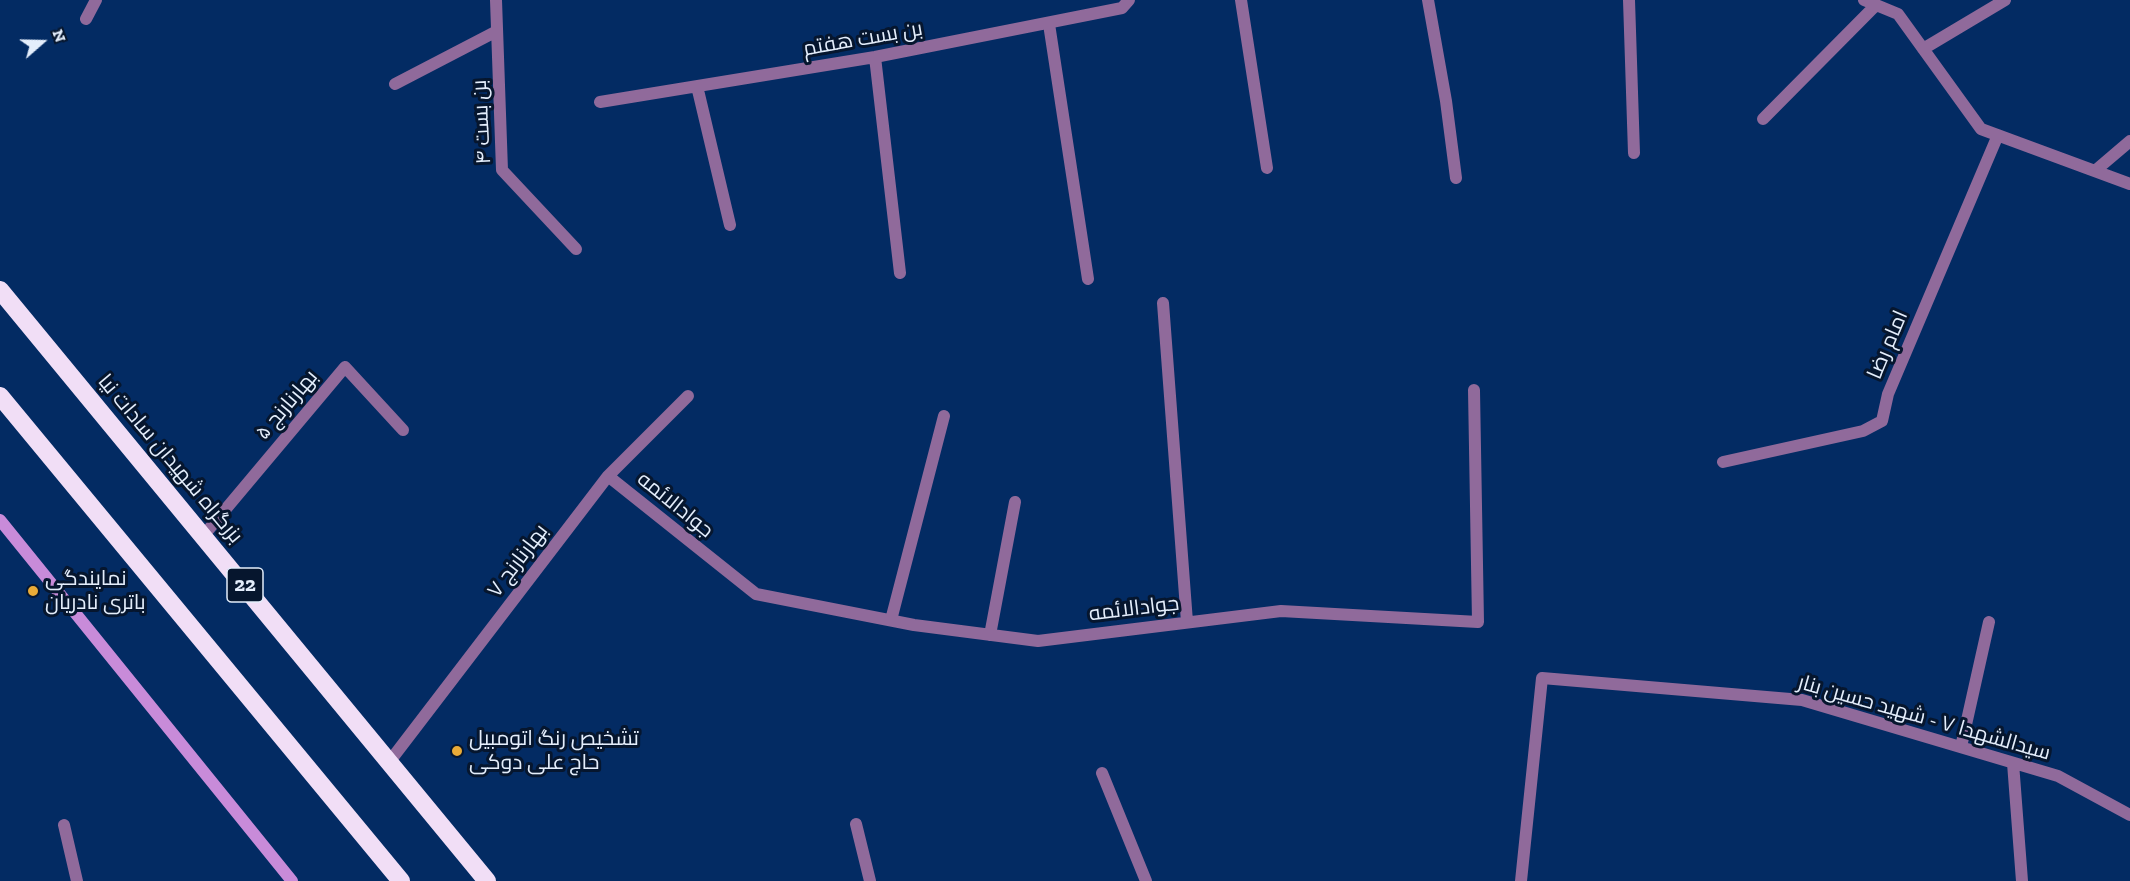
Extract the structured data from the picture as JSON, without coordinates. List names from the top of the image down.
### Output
{
  "streets": {
    "highway": ["بزرگراه شهیدان سادات نیا", "22"],
    "street": [
      "بن بست هفتم",
      "بن بست ۴",
      "امام رضا",
      "بهارنارنج ۵",
      "جوادالائمه",
      "بهارنارنج ۷",
      "سیدالشهدا ۷ - شهید حسین بنار"
    ]
  },
  "crossings": [
    ["بهارنارنج ۵", "بزرگراه شهیدان سادات نیا"],
    ["بزرگراه شهیدان سادات نیا", "بهارنارنج ۷"],
    ["جوادالائمه", "بهارنارنج ۷"]
  ],
  "places": ["نمایندگی باتری نادریان", "تشخیص رنگ اتومبیل حاج علی دوکی"],
  "north": "right"
}
